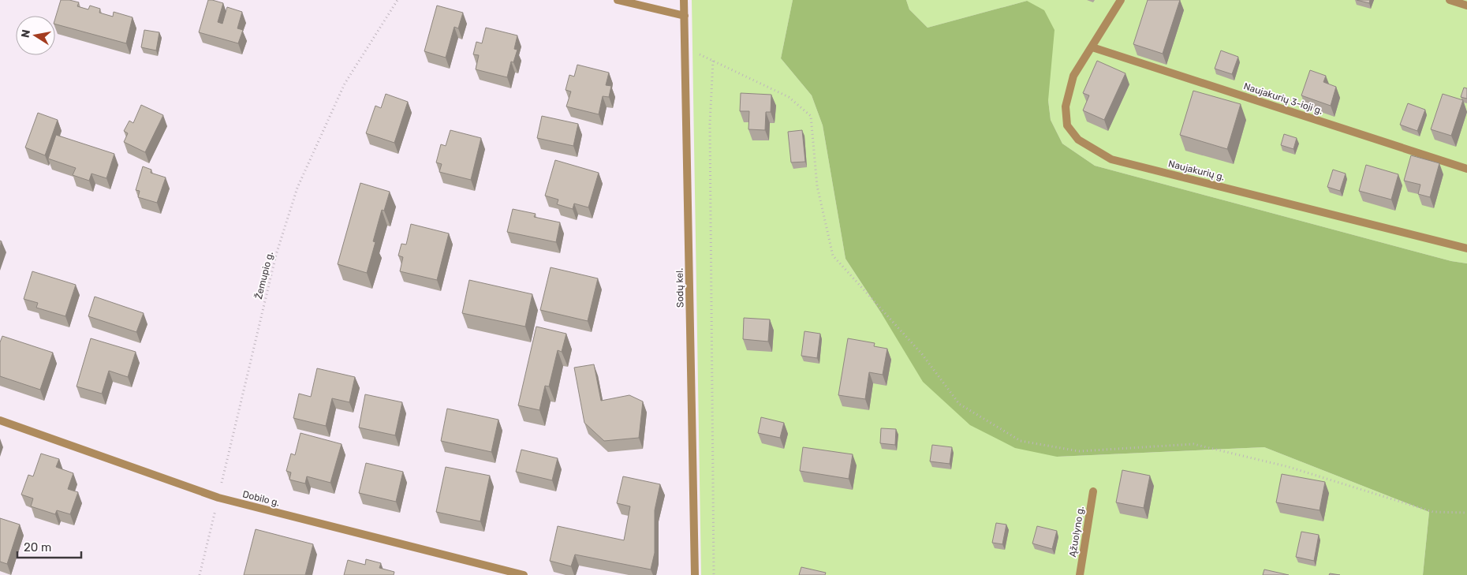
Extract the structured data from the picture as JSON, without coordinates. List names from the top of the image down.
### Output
{
  "streets": {
    "street": [
      "Naujakurių 3-ioji g.",
      "Naujakurių g.",
      "Sodų kel.",
      "Dobilo g.",
      "Ąžuolyno g."
    ],
    "path": ["Žemupio g."]
  },
  "crossings": [
    ["Naujakurių 3-ioji g.", "Naujakurių g."],
    ["Žemupio g.", "Dobilo g."]
  ],
  "scale_bar": "20 m",
  "north": "left"
}
